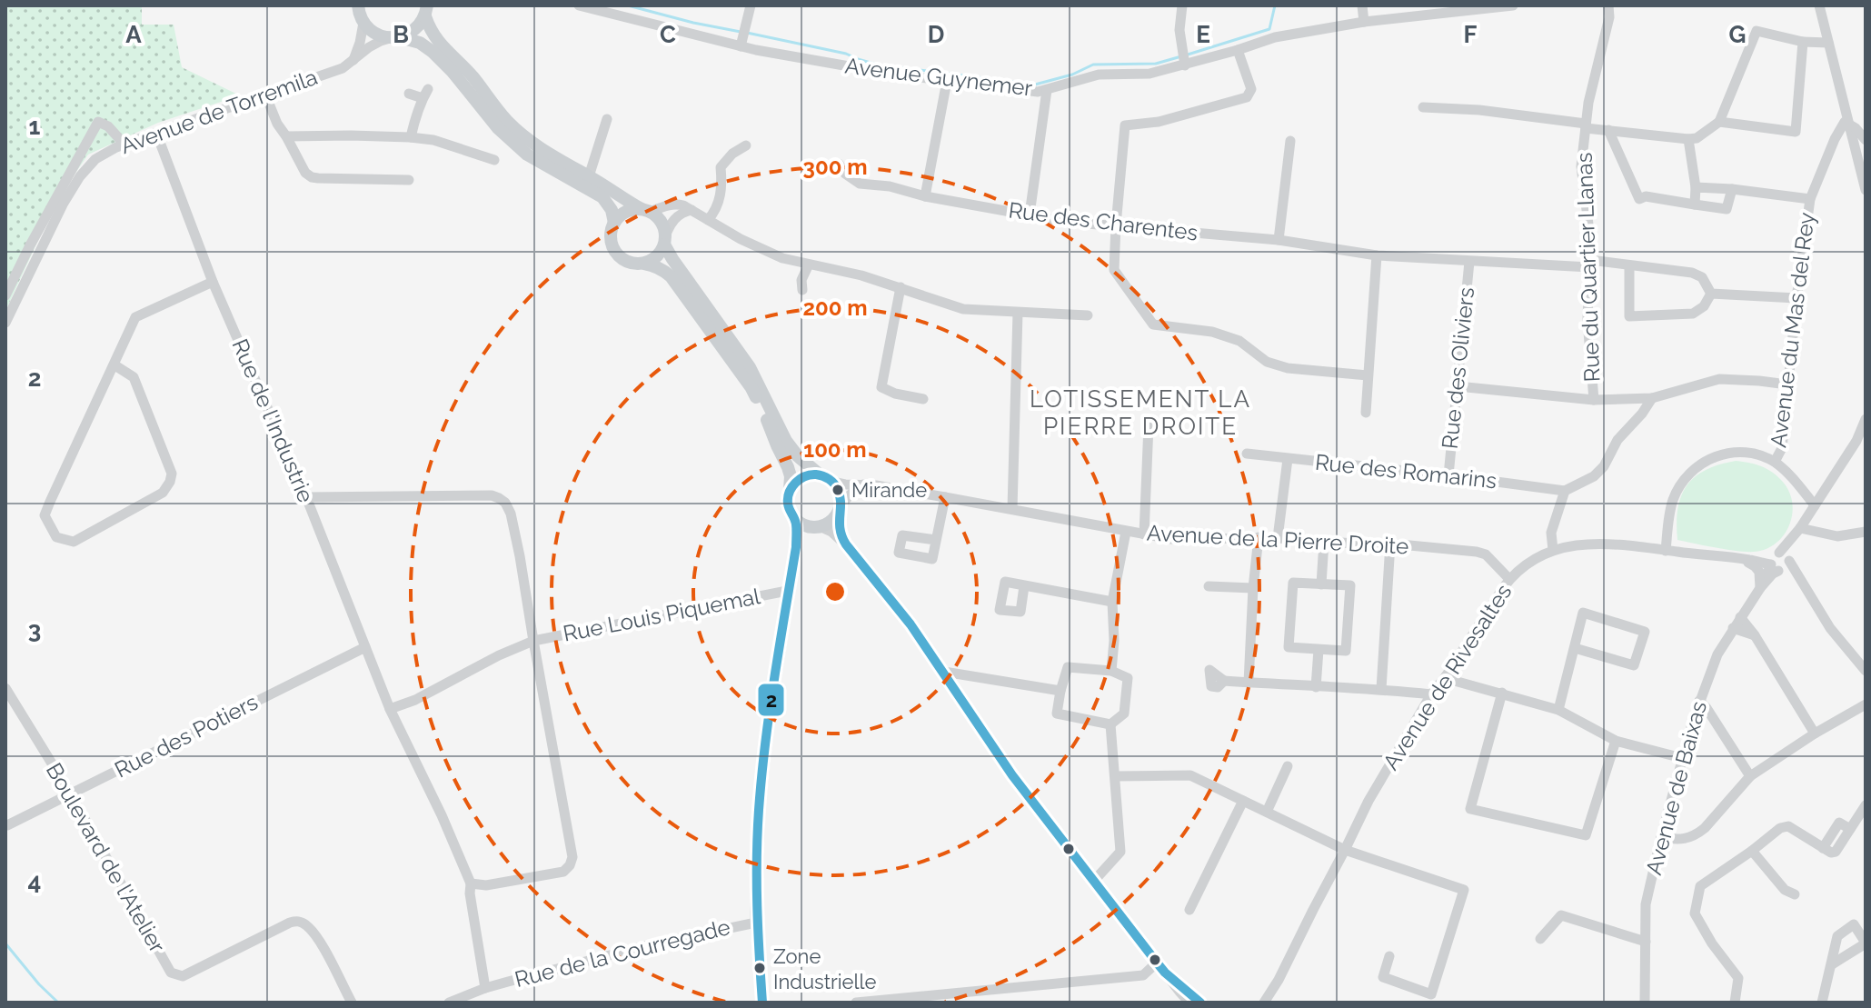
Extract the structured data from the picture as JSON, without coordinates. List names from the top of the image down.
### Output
{
  "streets": {
    "street": [
      "Avenue Guynemer",
      "Avenue de Torremila",
      "Rue des Charentes",
      "Rue du Quartier Llanas",
      "Avenue du Mas del Rey",
      "Rue des Oliviers",
      "Rue de l'Industrie",
      "Rue des Romarins",
      "Avenue de la Pierre Droite",
      "Rue Louis Piquemal",
      "Avenue de Rivesaltes",
      "Rue des Potiers",
      "Avenue de Baixas",
      "Boulevard de l'Atelier",
      "Rue de la Courregade"
    ]
  },
  "crossings": [
    ["Avenue de Torremila", "Rue de l'Industrie"],
    ["Rue des Charentes", "Rue du Quartier Llanas"],
    ["Rue des Charentes", "Rue des Oliviers"],
    ["Avenue du Mas del Rey", "Avenue de Rivesaltes"],
    ["Avenue du Mas del Rey", "Avenue de Baixas"],
    ["Rue des Oliviers", "Rue des Romarins"],
    ["Rue de l'Industrie", "Rue Louis Piquemal"],
    ["Rue de l'Industrie", "Rue des Potiers"],
    ["Avenue de la Pierre Droite", "Avenue de Rivesaltes"],
    ["Avenue de Rivesaltes", "Avenue de Baixas"],
    ["Rue des Potiers", "Boulevard de l'Atelier"]
  ],
  "districts": ["LOTISSEMENT LA PIERRE DROITE"],
  "places": ["Mirande", "Zone Industrielle"],
  "lines": ["transit line 2"],
  "grid": {
    "columns": [
      "A",
      "B",
      "C",
      "D",
      "E",
      "F",
      "G"
    ],
    "rows": [
      "1",
      "2",
      "3",
      "4"
    ]
  },
  "rings": ["300 m", "200 m", "100 m"]
}
